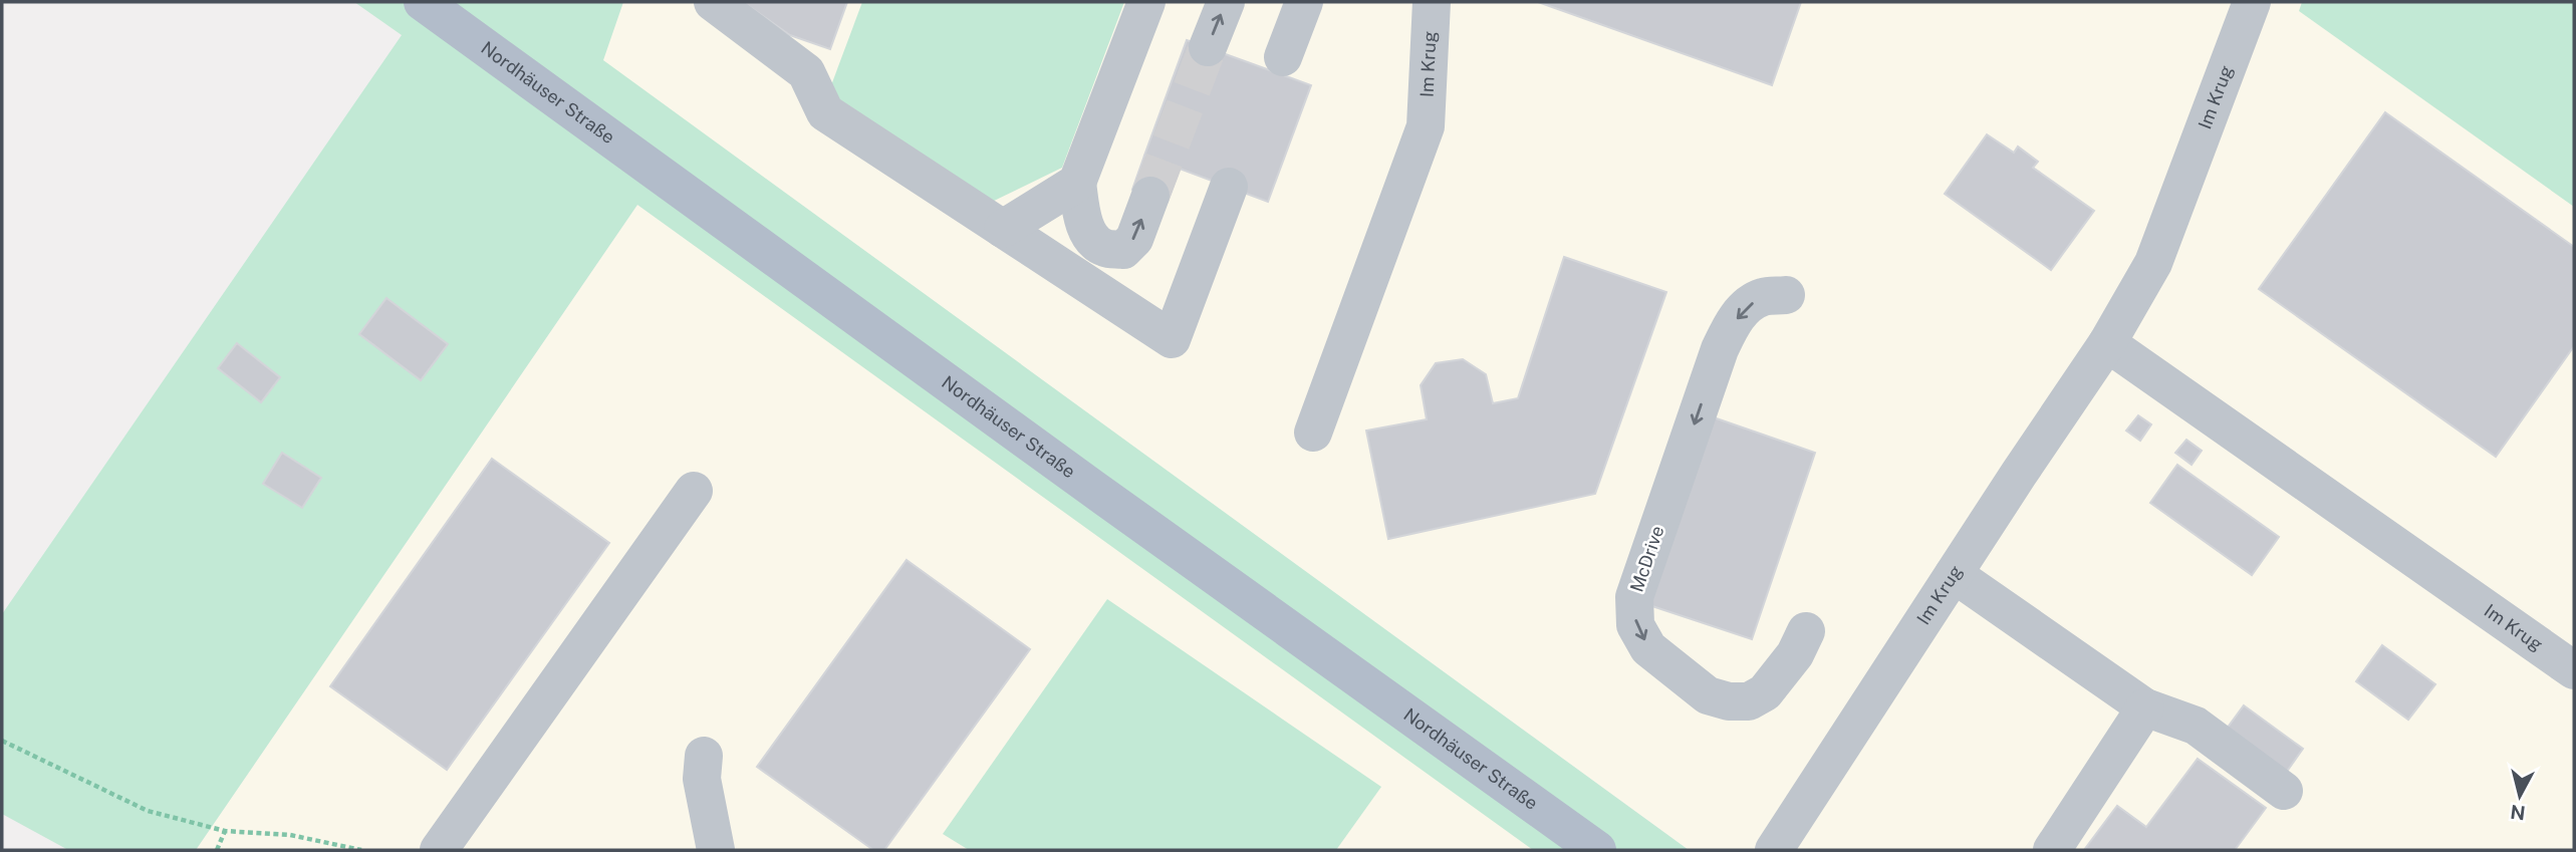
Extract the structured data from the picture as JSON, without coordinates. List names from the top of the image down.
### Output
{
  "streets": {
    "main road": ["Nordhäuser Straße"],
    "street": ["Im Krug", "McDrive"]
  },
  "north": "bottom"
}
